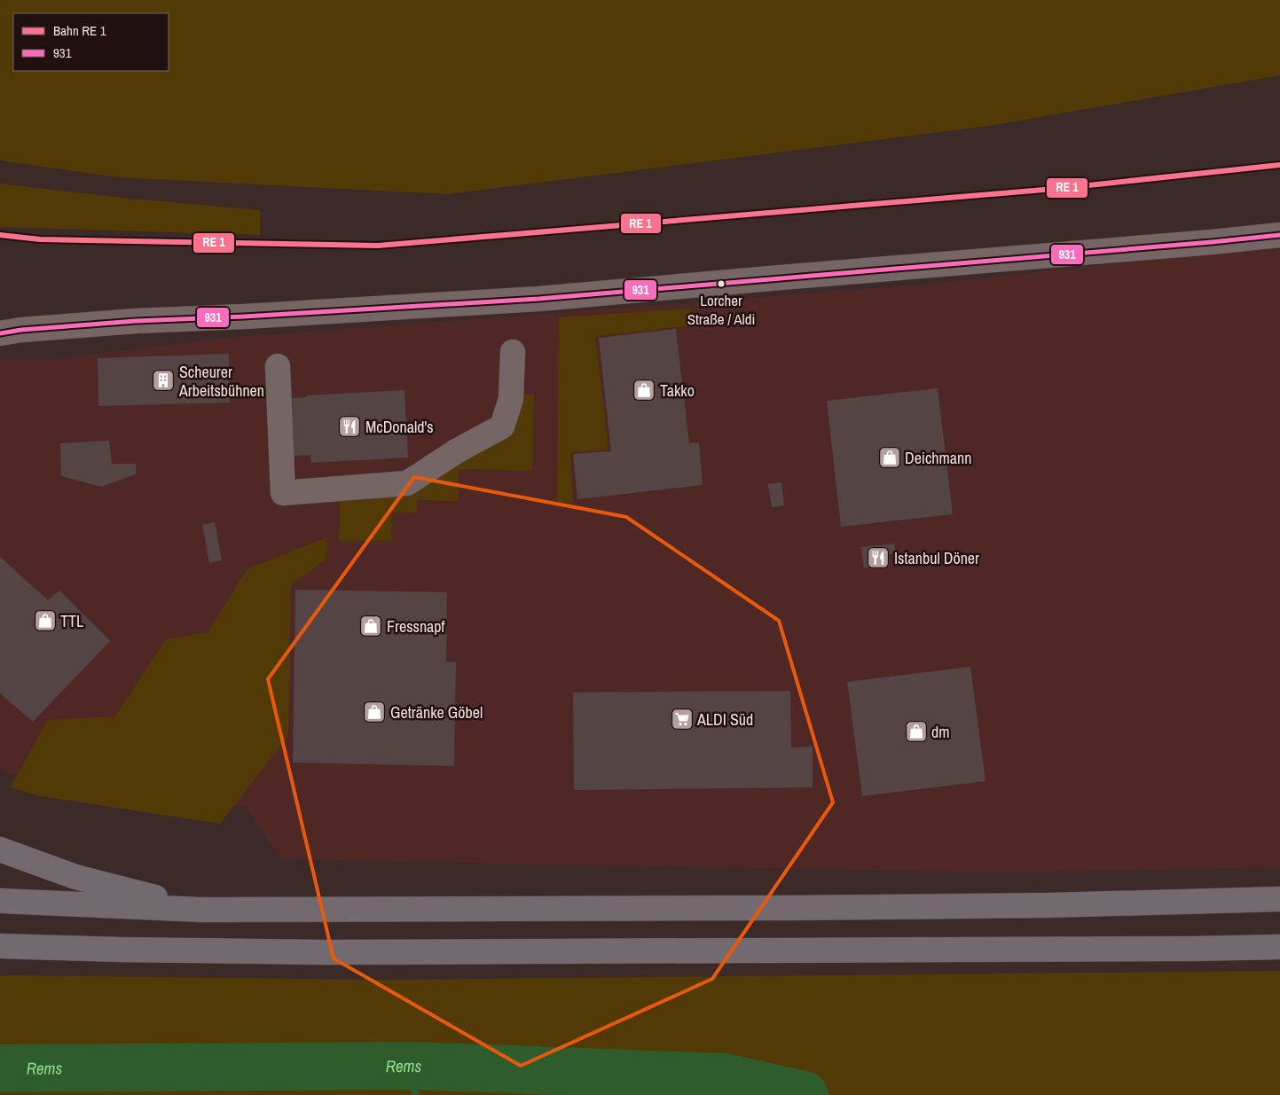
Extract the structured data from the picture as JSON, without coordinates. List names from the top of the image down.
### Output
{
  "water": ["Rems"],
  "places": {
    "other": ["Lorcher Straße / Aldi"],
    "building": ["Scheurer Arbeitsbühnen"],
    "shop": [
      "Takko",
      "Deichmann",
      "TTL",
      "Fressnapf",
      "Getränke Göbel",
      "dm"
    ],
    "restaurant": ["McDonald's", "Istanbul Döner"],
    "supermarket": ["ALDI Süd"]
  },
  "lines": ["transit line 931"],
  "legend": ["Bahn RE 1", "931"]
}
